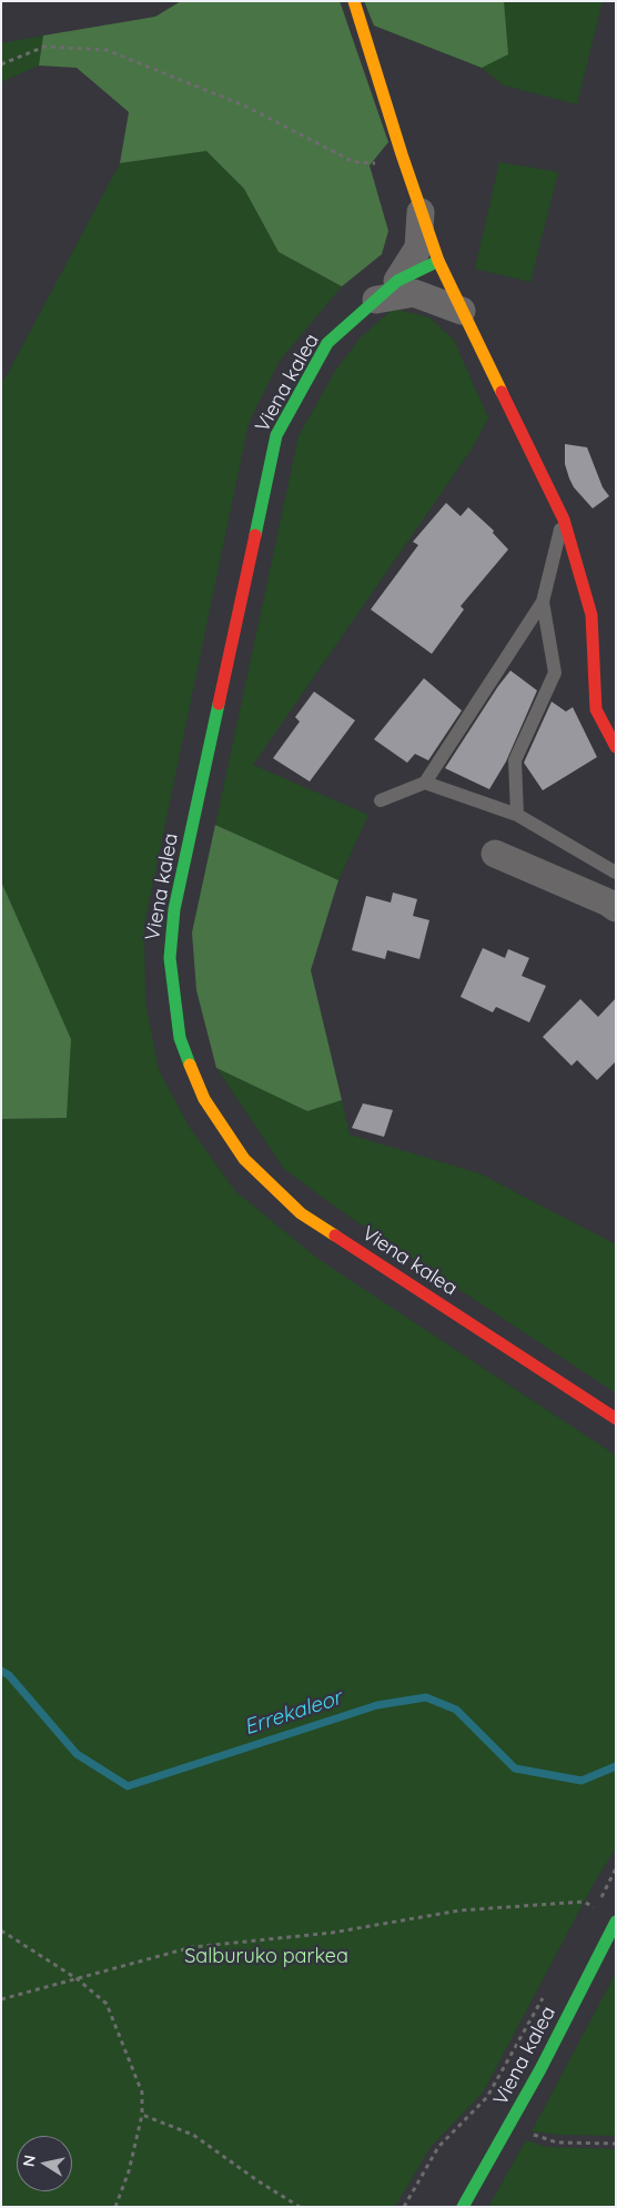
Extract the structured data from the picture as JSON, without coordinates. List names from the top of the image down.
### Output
{
  "streets": {
    "street": ["Viena kalea"]
  },
  "water": ["Errekaleor"],
  "parks": ["Salburuko parkea"],
  "north": "left"
}
